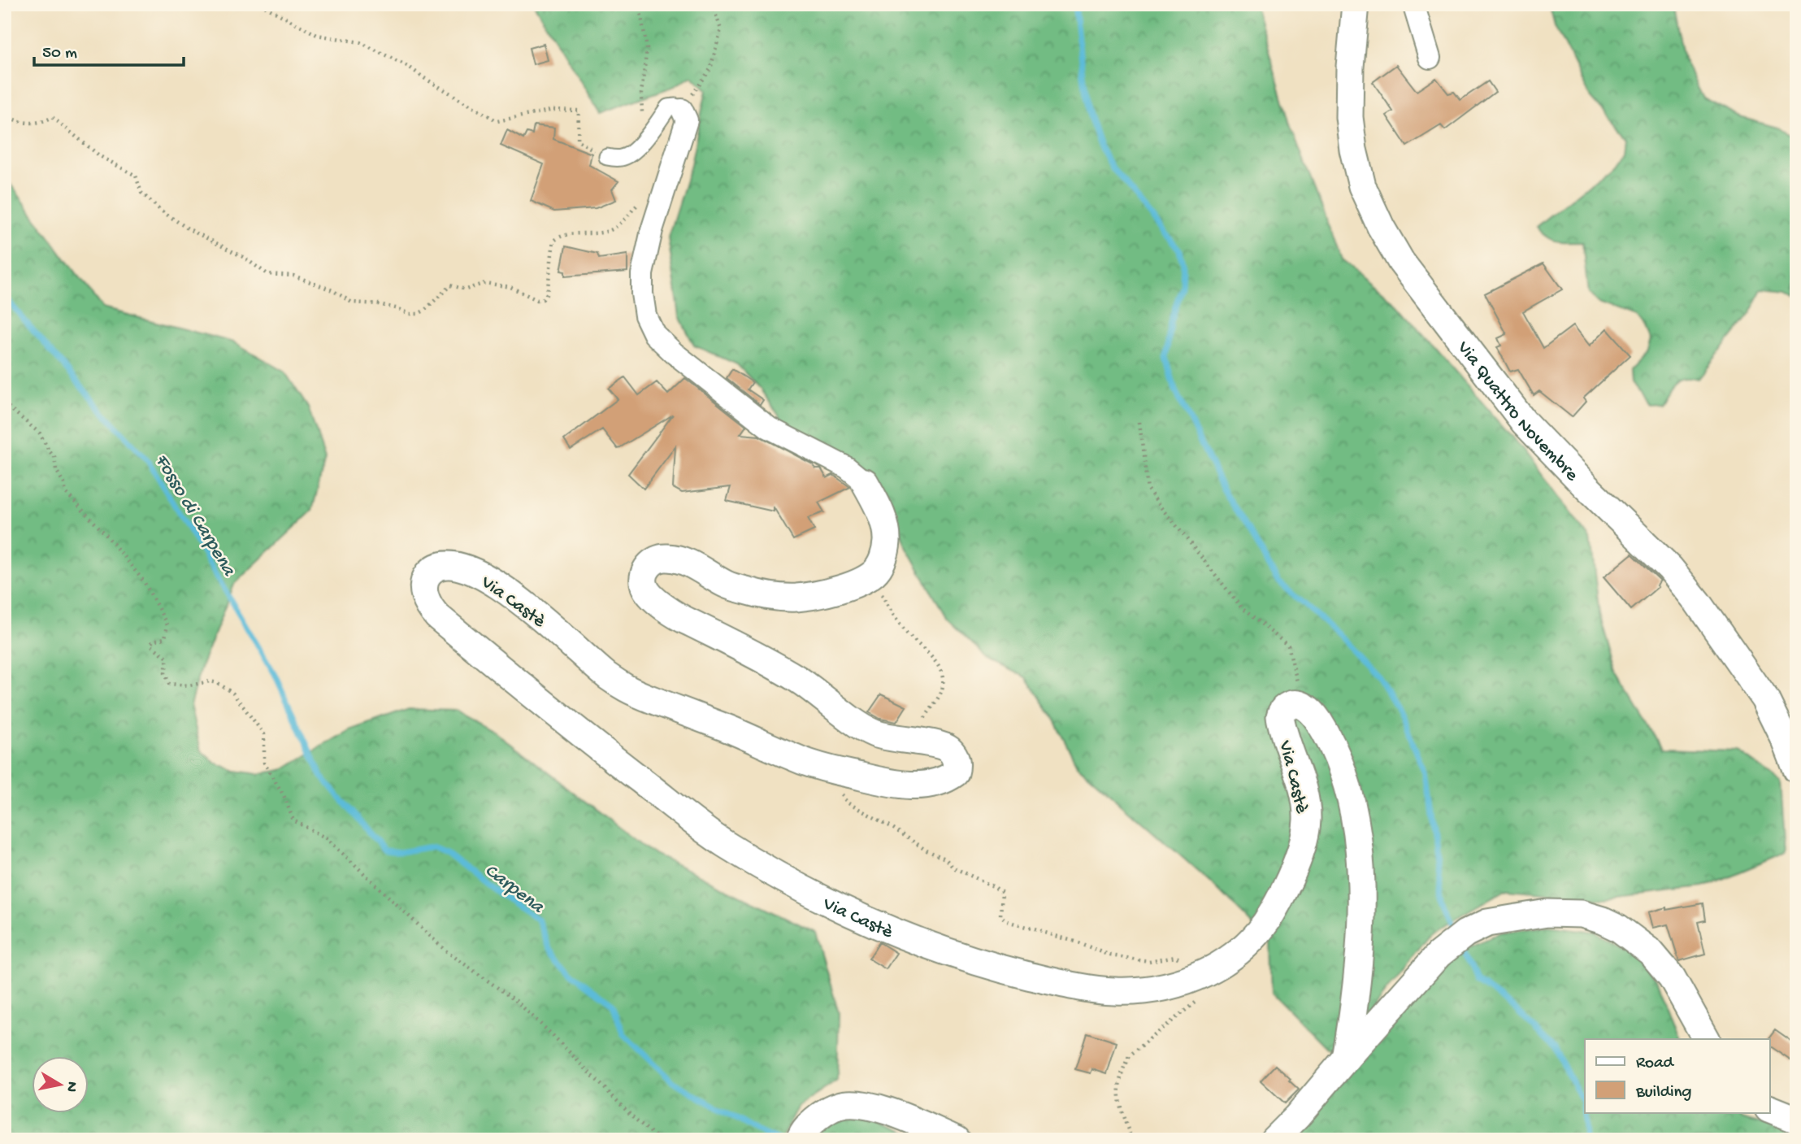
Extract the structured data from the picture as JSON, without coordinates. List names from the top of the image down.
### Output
{
  "streets": {
    "street": ["Via Quattro Novembre", "Via Castè"]
  },
  "water": ["Fosso di Carpena", "Carpena"],
  "legend": ["Road", "Building"],
  "scale_bar": "50 m",
  "north": "right"
}
